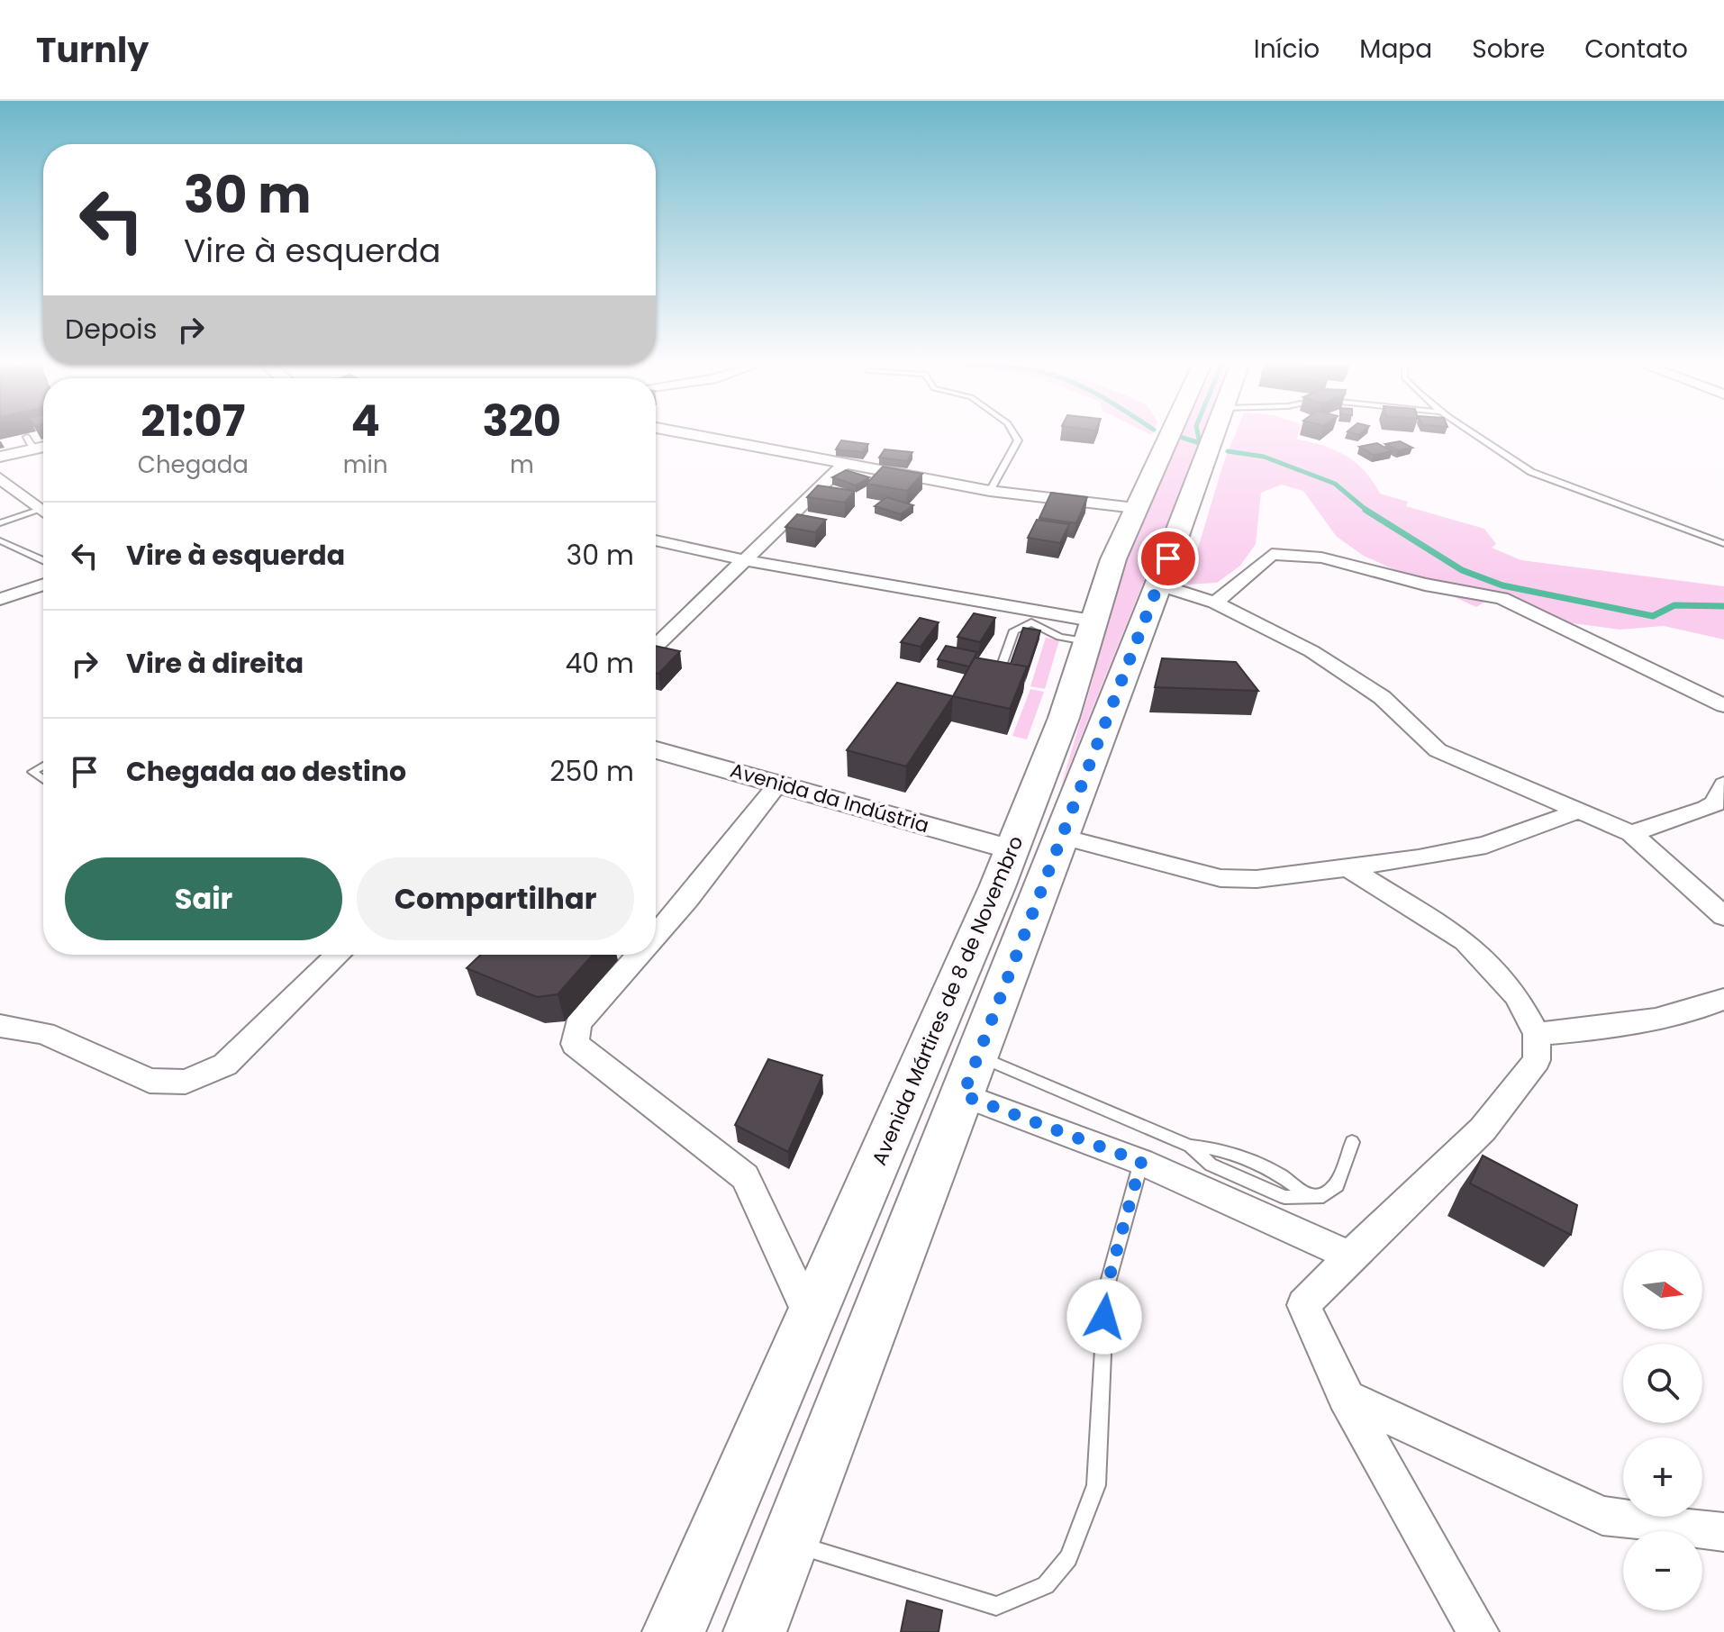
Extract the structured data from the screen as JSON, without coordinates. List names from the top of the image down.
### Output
{
  "streets": {
    "main road": ["Avenida Mártires de 8 de Novembro"],
    "street": ["Avenida da Indústria"]
  },
  "crossings": [
    ["Avenida da Indústria", "Avenida Mártires de 8 de Novembro"]
  ],
  "north": "right",
  "page": {
    "header": "Turnly",
    "nav": [
      "Início",
      "Mapa",
      "Sobre",
      "Contato"
    ],
    "turn": ["30 m", "Vire à esquerda"],
    "then": "Depois",
    "eta": [
      "21:07",
      "Chegada",
      "4",
      "min",
      "320",
      "m"
    ],
    "list": [
      {
        "name": "Vire à esquerda",
        "value": "30 m"
      },
      {
        "name": "Vire à direita",
        "value": "40 m"
      },
      {
        "name": "Chegada ao destino",
        "value": "250 m"
      }
    ],
    "buttons": ["Sair", "Compartilhar"],
    "map_buttons": ["+", "−"]
  }
}
